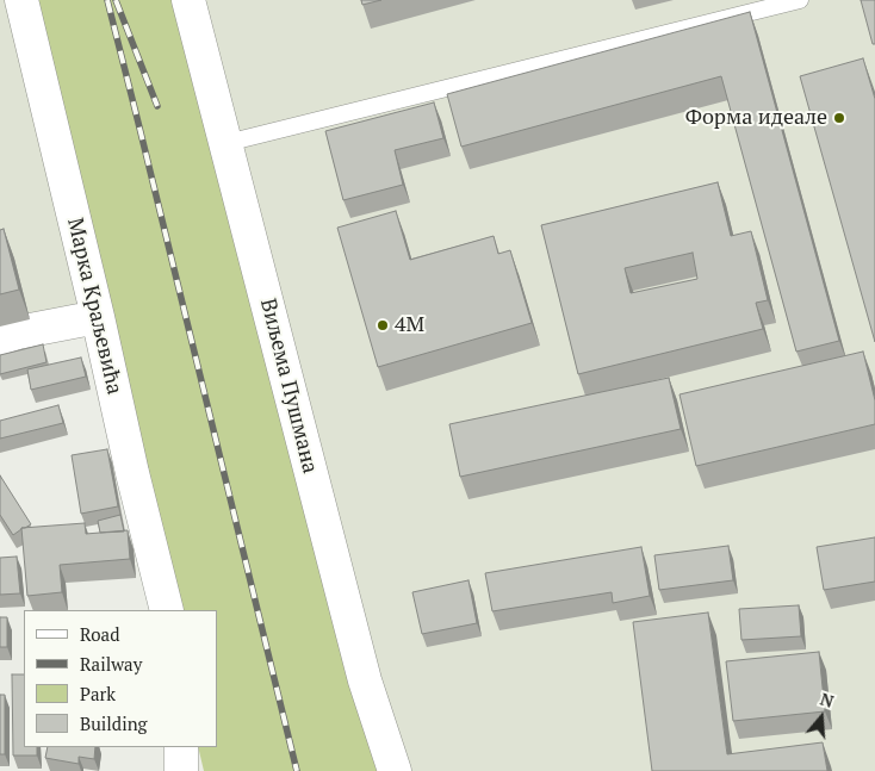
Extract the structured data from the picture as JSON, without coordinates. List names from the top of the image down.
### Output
{
  "streets": {
    "street": ["Марка Краљевића", "Виљема Пушмана"]
  },
  "places": ["Форма идеале", "4M"],
  "legend": [
    "Road",
    "Railway",
    "Park",
    "Building"
  ],
  "north": "top"
}
